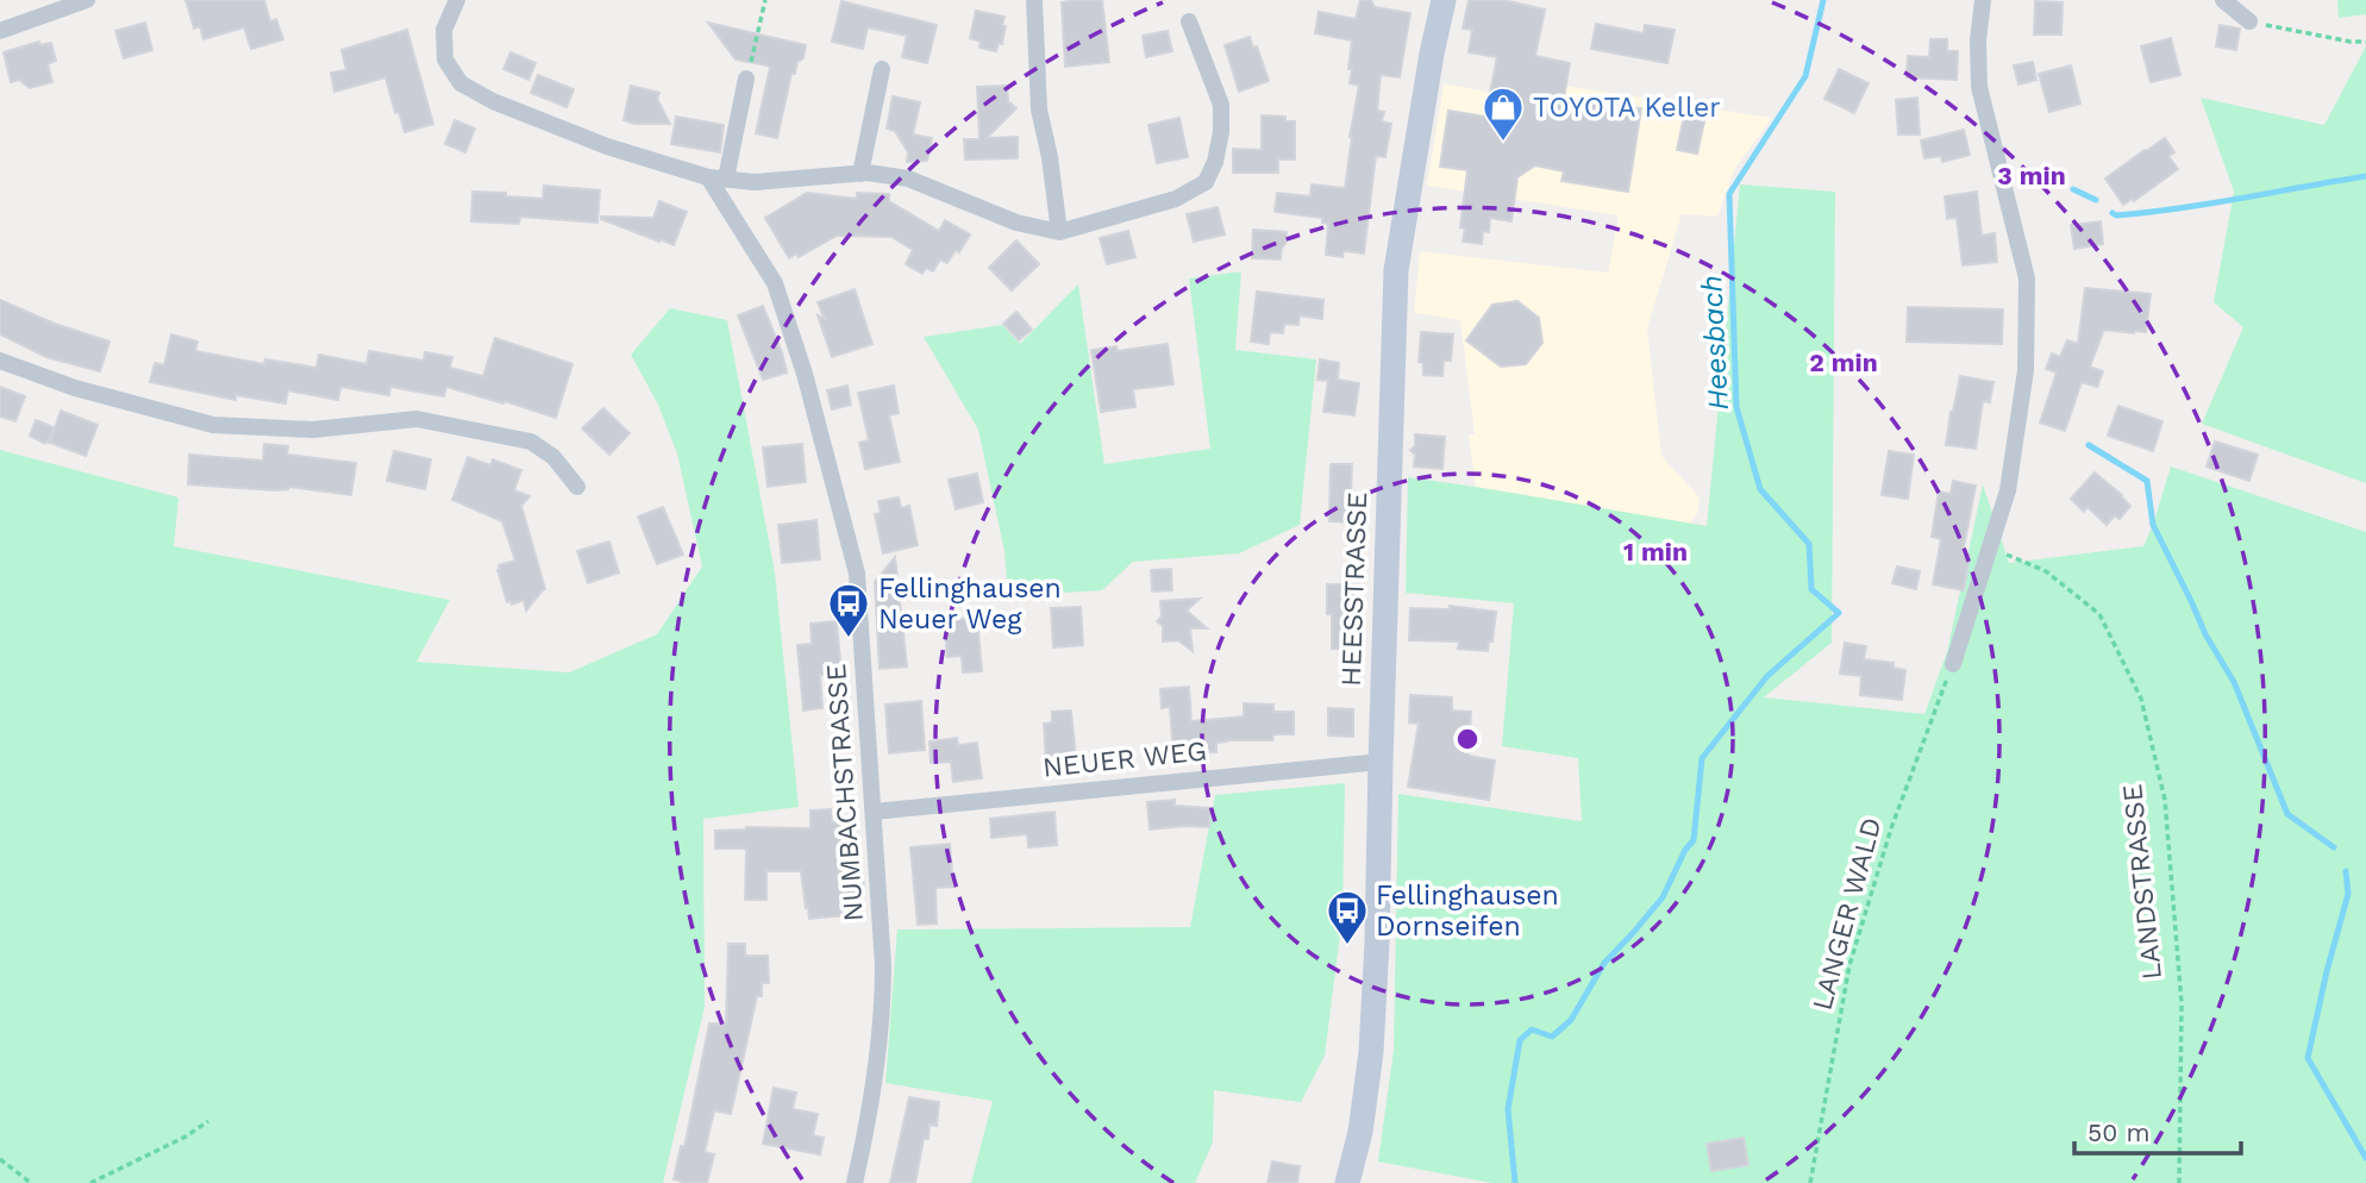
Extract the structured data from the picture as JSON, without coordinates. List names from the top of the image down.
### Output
{
  "streets": {
    "main road": ["HEESSTRASSE"],
    "street": ["NEUER WEG", "NUMBACHSTRASSE"],
    "path": ["LANDSTRASSE", "LANGER WALD"]
  },
  "crossings": [
    ["HEESSTRASSE", "NEUER WEG"],
    ["NEUER WEG", "NUMBACHSTRASSE"]
  ],
  "water": ["Heesbach"],
  "places": {
    "shop": ["TOYOTA Keller"],
    "bus stop": ["Fellinghausen Neuer Weg", "Fellinghausen Dornseifen"]
  },
  "scale_bar": "50 m",
  "rings": ["3 min", "2 min", "1 min"]
}
